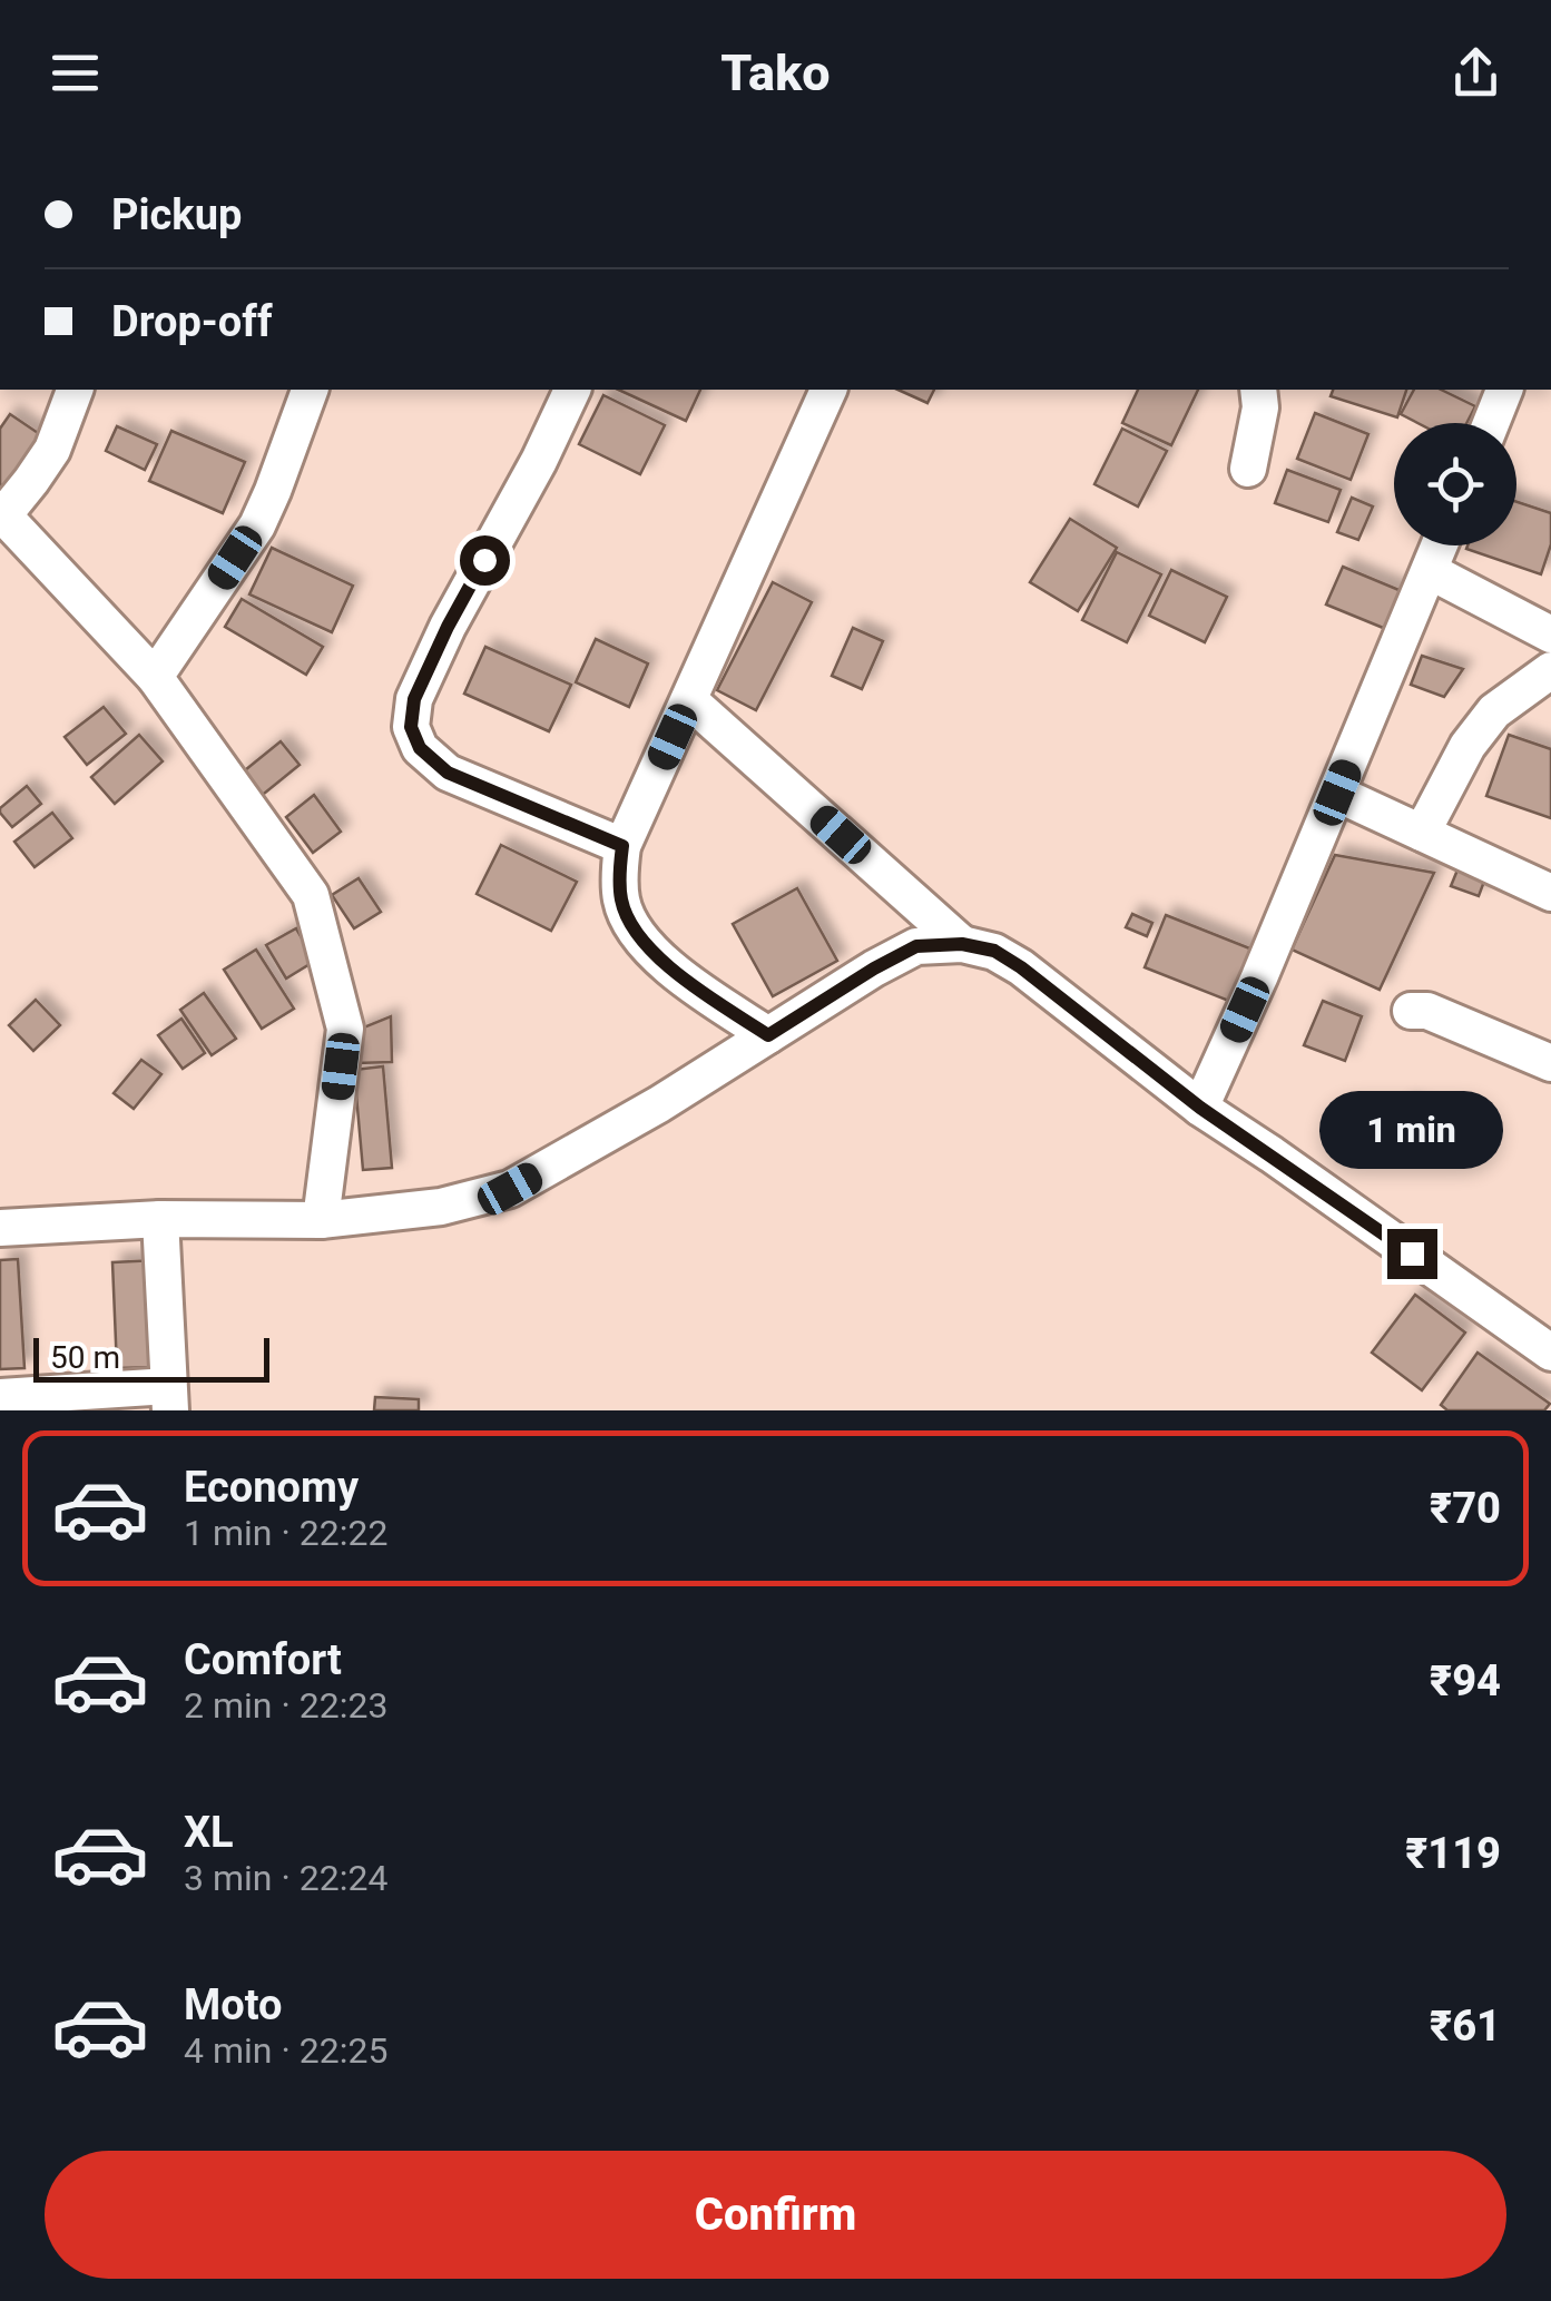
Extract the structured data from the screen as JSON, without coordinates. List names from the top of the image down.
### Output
{
  "scale_bar": "50 m",
  "page": {
    "header": "Tako",
    "banner": ["Pickup", "Drop-off"],
    "bubble": "1 min",
    "scale": "50 m",
    "list": [
      {
        "name": "Economy",
        "note": "1 min · 22:22",
        "value": "₹70"
      },
      {
        "name": "Comfort",
        "note": "2 min · 22:23",
        "value": "₹94"
      },
      {
        "name": "XL",
        "note": "3 min · 22:24",
        "value": "₹119"
      },
      {
        "name": "Moto",
        "note": "4 min · 22:25",
        "value": "₹61"
      }
    ],
    "buttons": "Confirm"
  }
}
